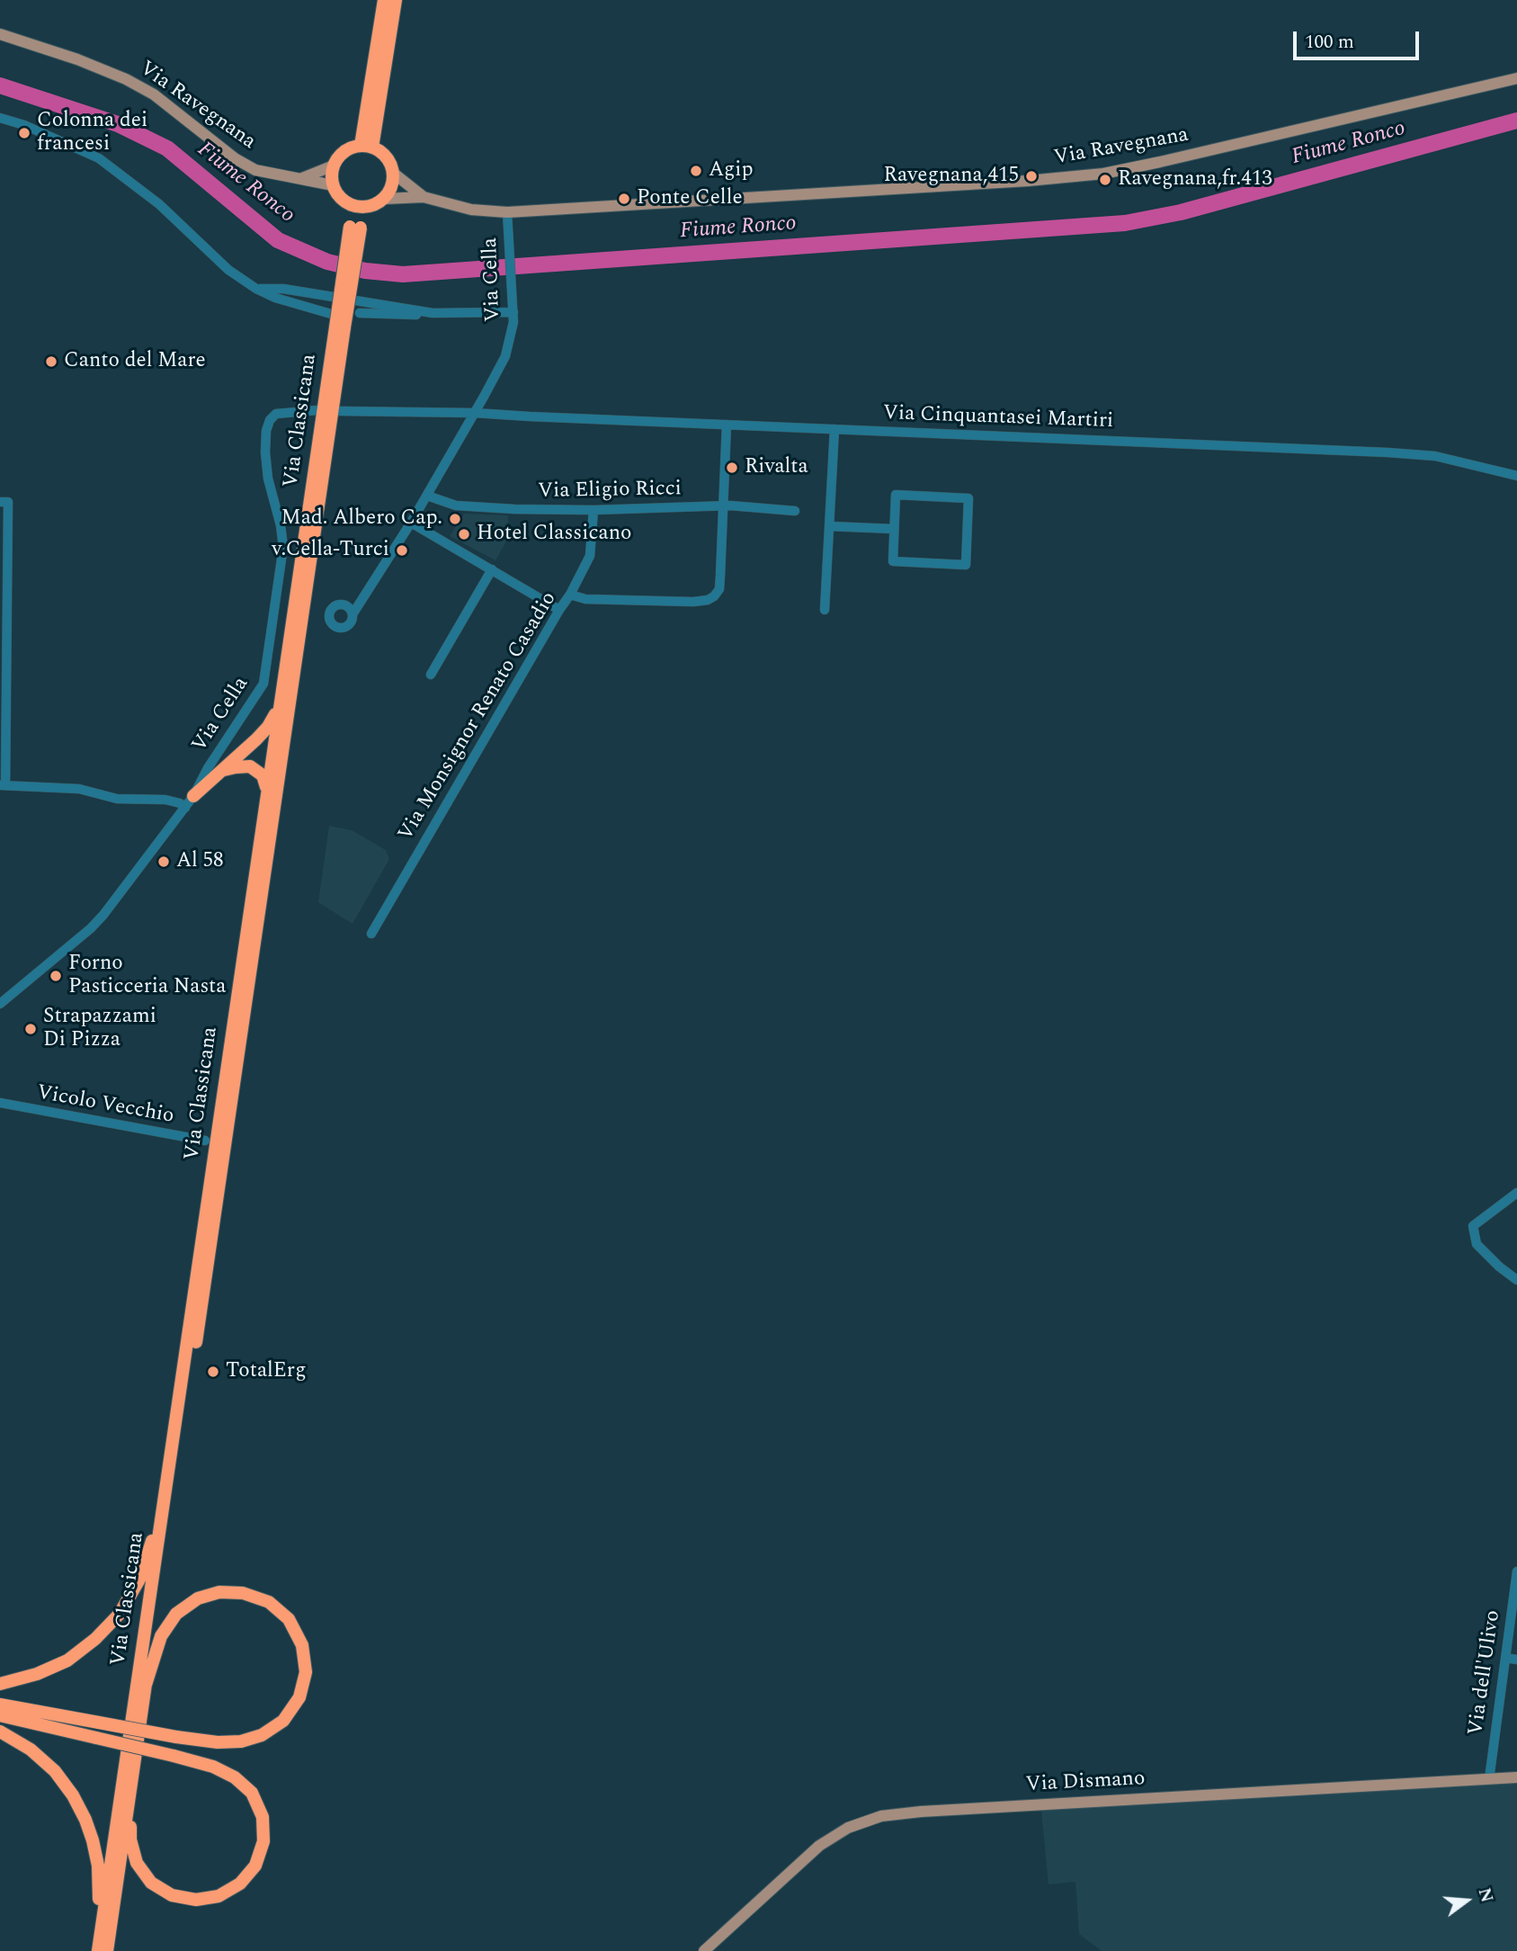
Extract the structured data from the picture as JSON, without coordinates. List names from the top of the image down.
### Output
{
  "streets": {
    "highway": ["Via Classicana"],
    "main road": ["Via Ravegnana", "Via Dismano"],
    "street": [
      "Via Cella",
      "Via Cinquantasei Martiri",
      "Via Eligio Ricci",
      "Via Monsignor Renato Casadio",
      "Vicolo Vecchio",
      "Via dell'Ulivo"
    ]
  },
  "crossings": [
    ["Via Ravegnana", "Via Cella"],
    ["Via Ravegnana", "Via Classicana"],
    ["Via Cella", "Via Cinquantasei Martiri"],
    ["Via Cella", "Via Eligio Ricci"],
    ["Via Eligio Ricci", "Via Monsignor Renato Casadio"],
    ["Via dell'Ulivo", "Via Dismano"]
  ],
  "water": ["Fiume Ronco"],
  "places": [
    "Colonna dei francesi",
    "Agip",
    "Ravegnana,415",
    "Ravegnana,fr.413",
    "Ponte Celle",
    "Canto del Mare",
    "Rivalta",
    "Mad. Albero Cap.",
    "Hotel Classicano",
    "v.Cella-Turci",
    "Al 58",
    "Forno Pasticceria Nasta",
    "Strapazzami Di Pizza",
    "TotalErg"
  ],
  "scale_bar": "100 m",
  "north": "right"
}
